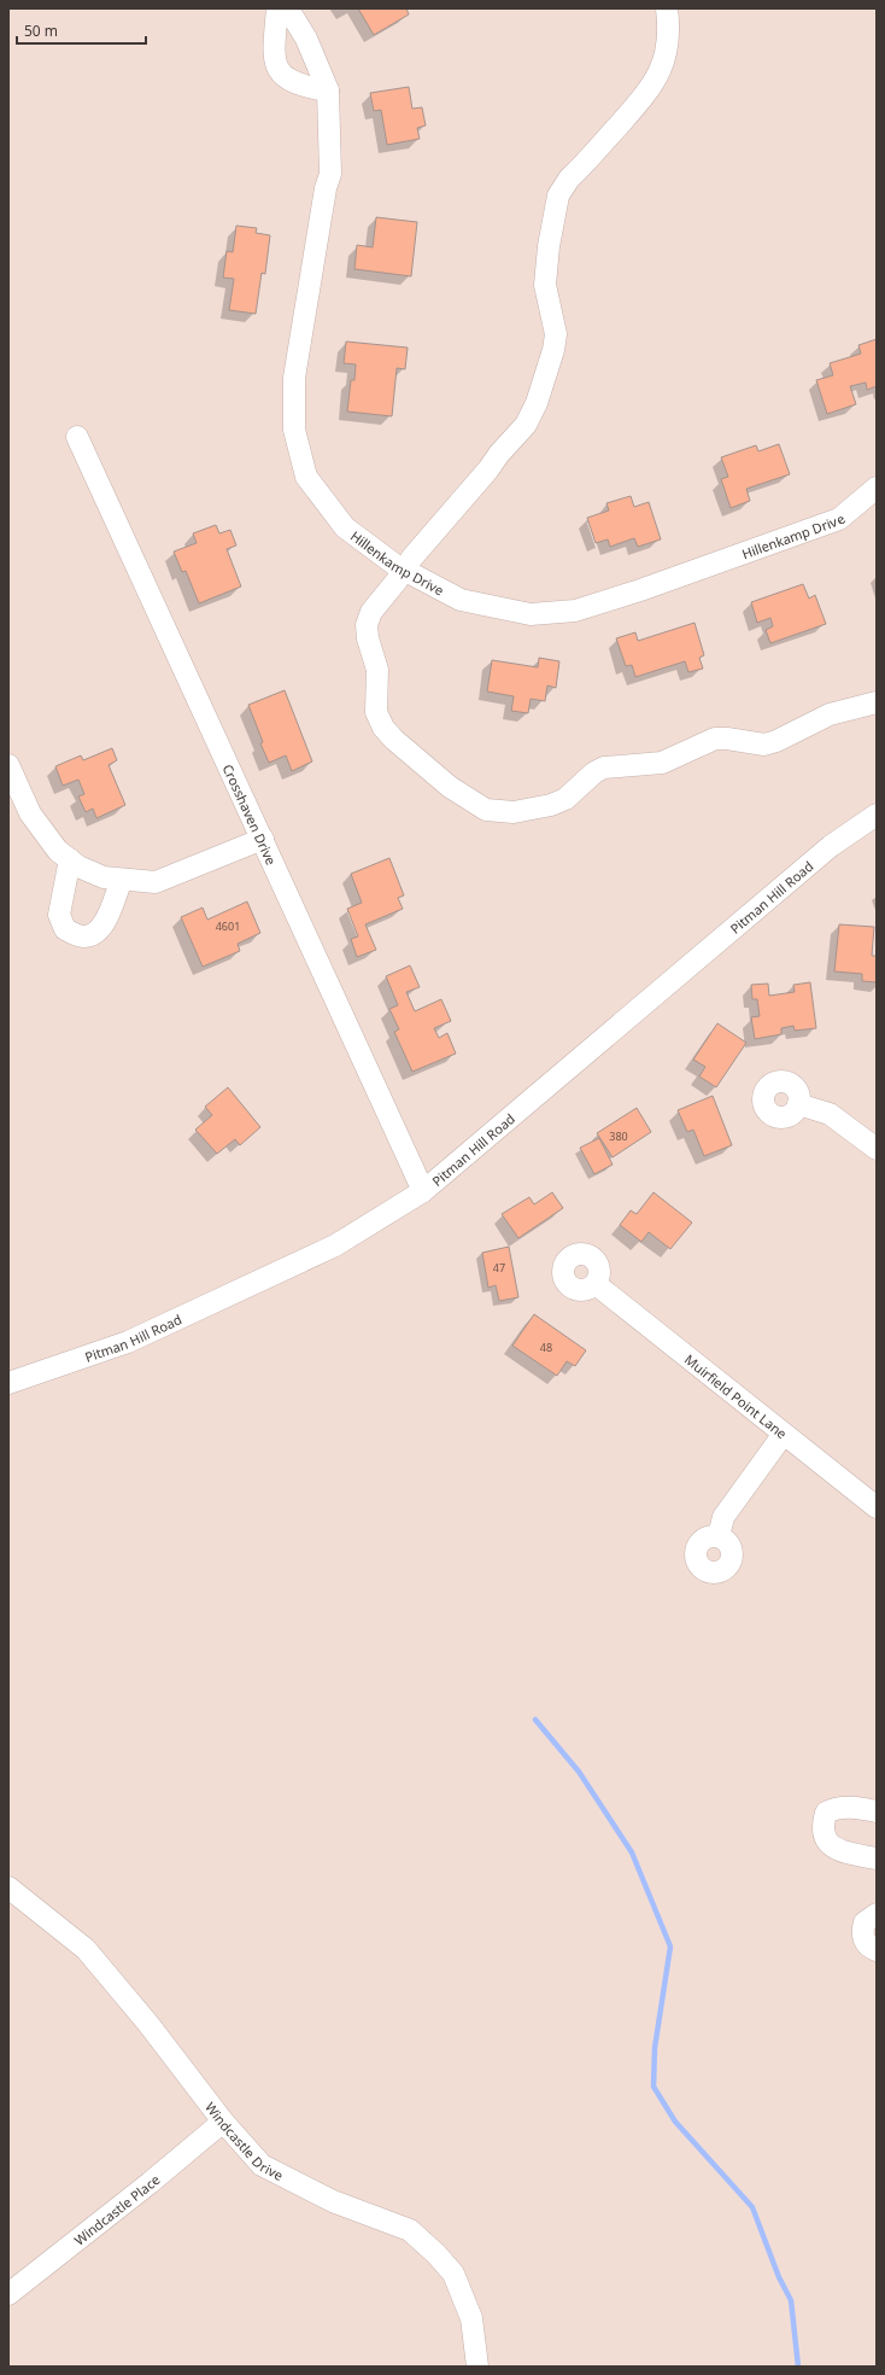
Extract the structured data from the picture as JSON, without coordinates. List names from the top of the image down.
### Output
{
  "streets": {
    "street": [
      "Hillenkamp Drive",
      "Crosshaven Drive",
      "Pitman Hill Road",
      "Muirfield Point Lane",
      "Windcastle Drive",
      "Windcastle Place"
    ]
  },
  "crossings": [
    ["Crosshaven Drive", "Pitman Hill Road"],
    ["Windcastle Drive", "Windcastle Place"]
  ],
  "house_numbers": [
    "4601",
    "380",
    "47",
    "48"
  ],
  "scale_bar": "50 m"
}
